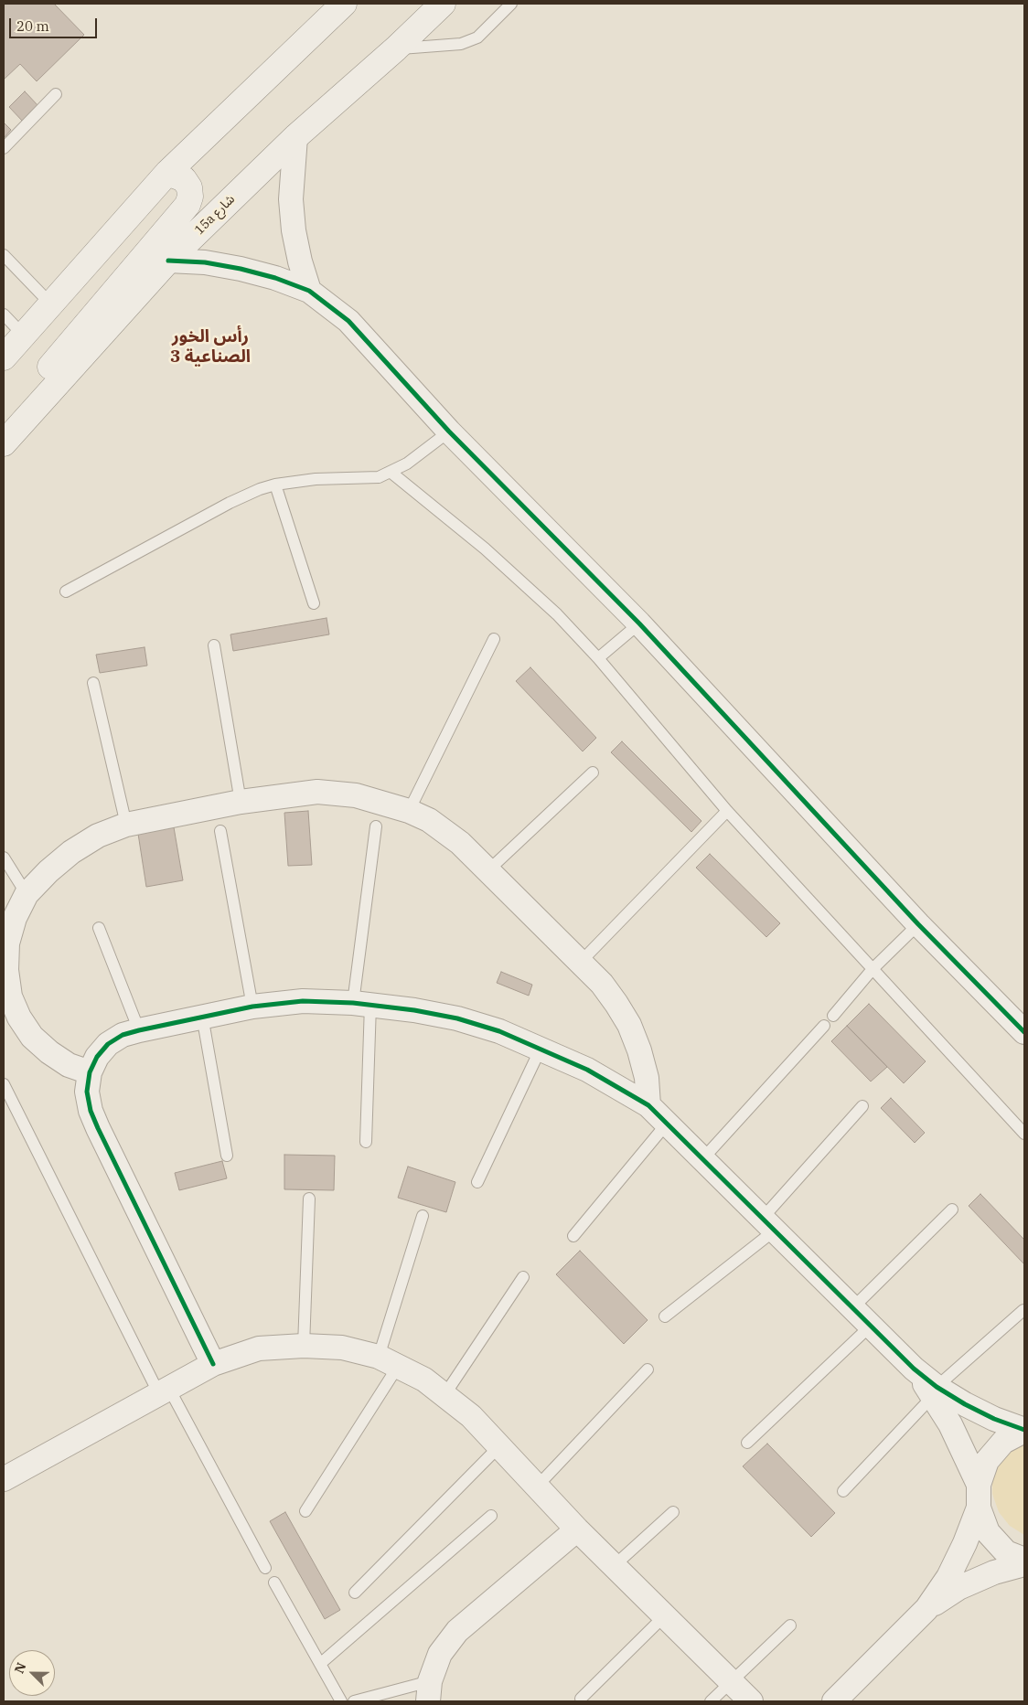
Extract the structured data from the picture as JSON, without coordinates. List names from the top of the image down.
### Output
{
  "streets": {
    "main road": ["15a شارع"]
  },
  "districts": ["رأس الخور الصناعية 3"],
  "scale_bar": "20 m",
  "north": "top left"
}
